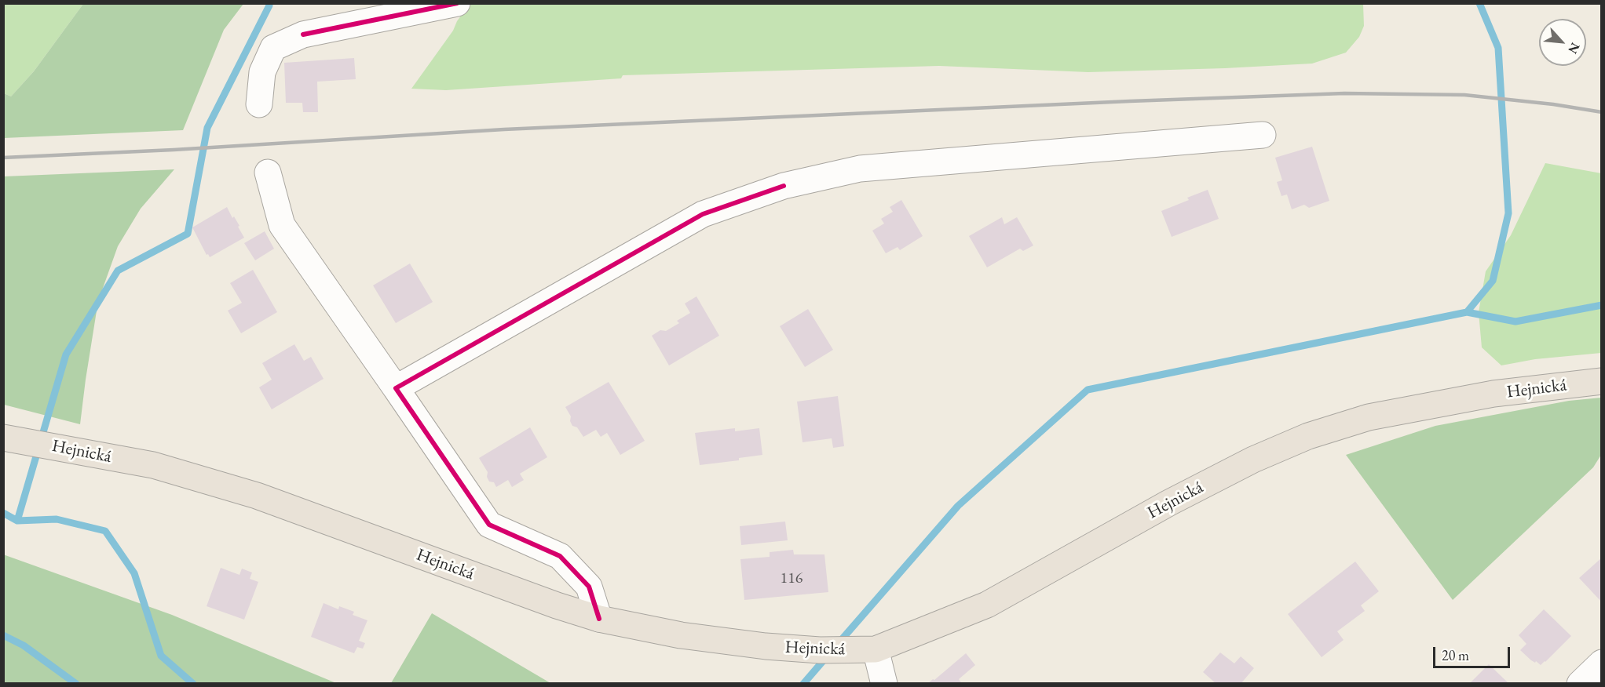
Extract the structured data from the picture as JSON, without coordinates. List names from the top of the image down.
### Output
{
  "streets": {
    "main road": ["Hejnická"]
  },
  "house_numbers": ["116"],
  "scale_bar": "20 m",
  "north": "bottom right"
}
